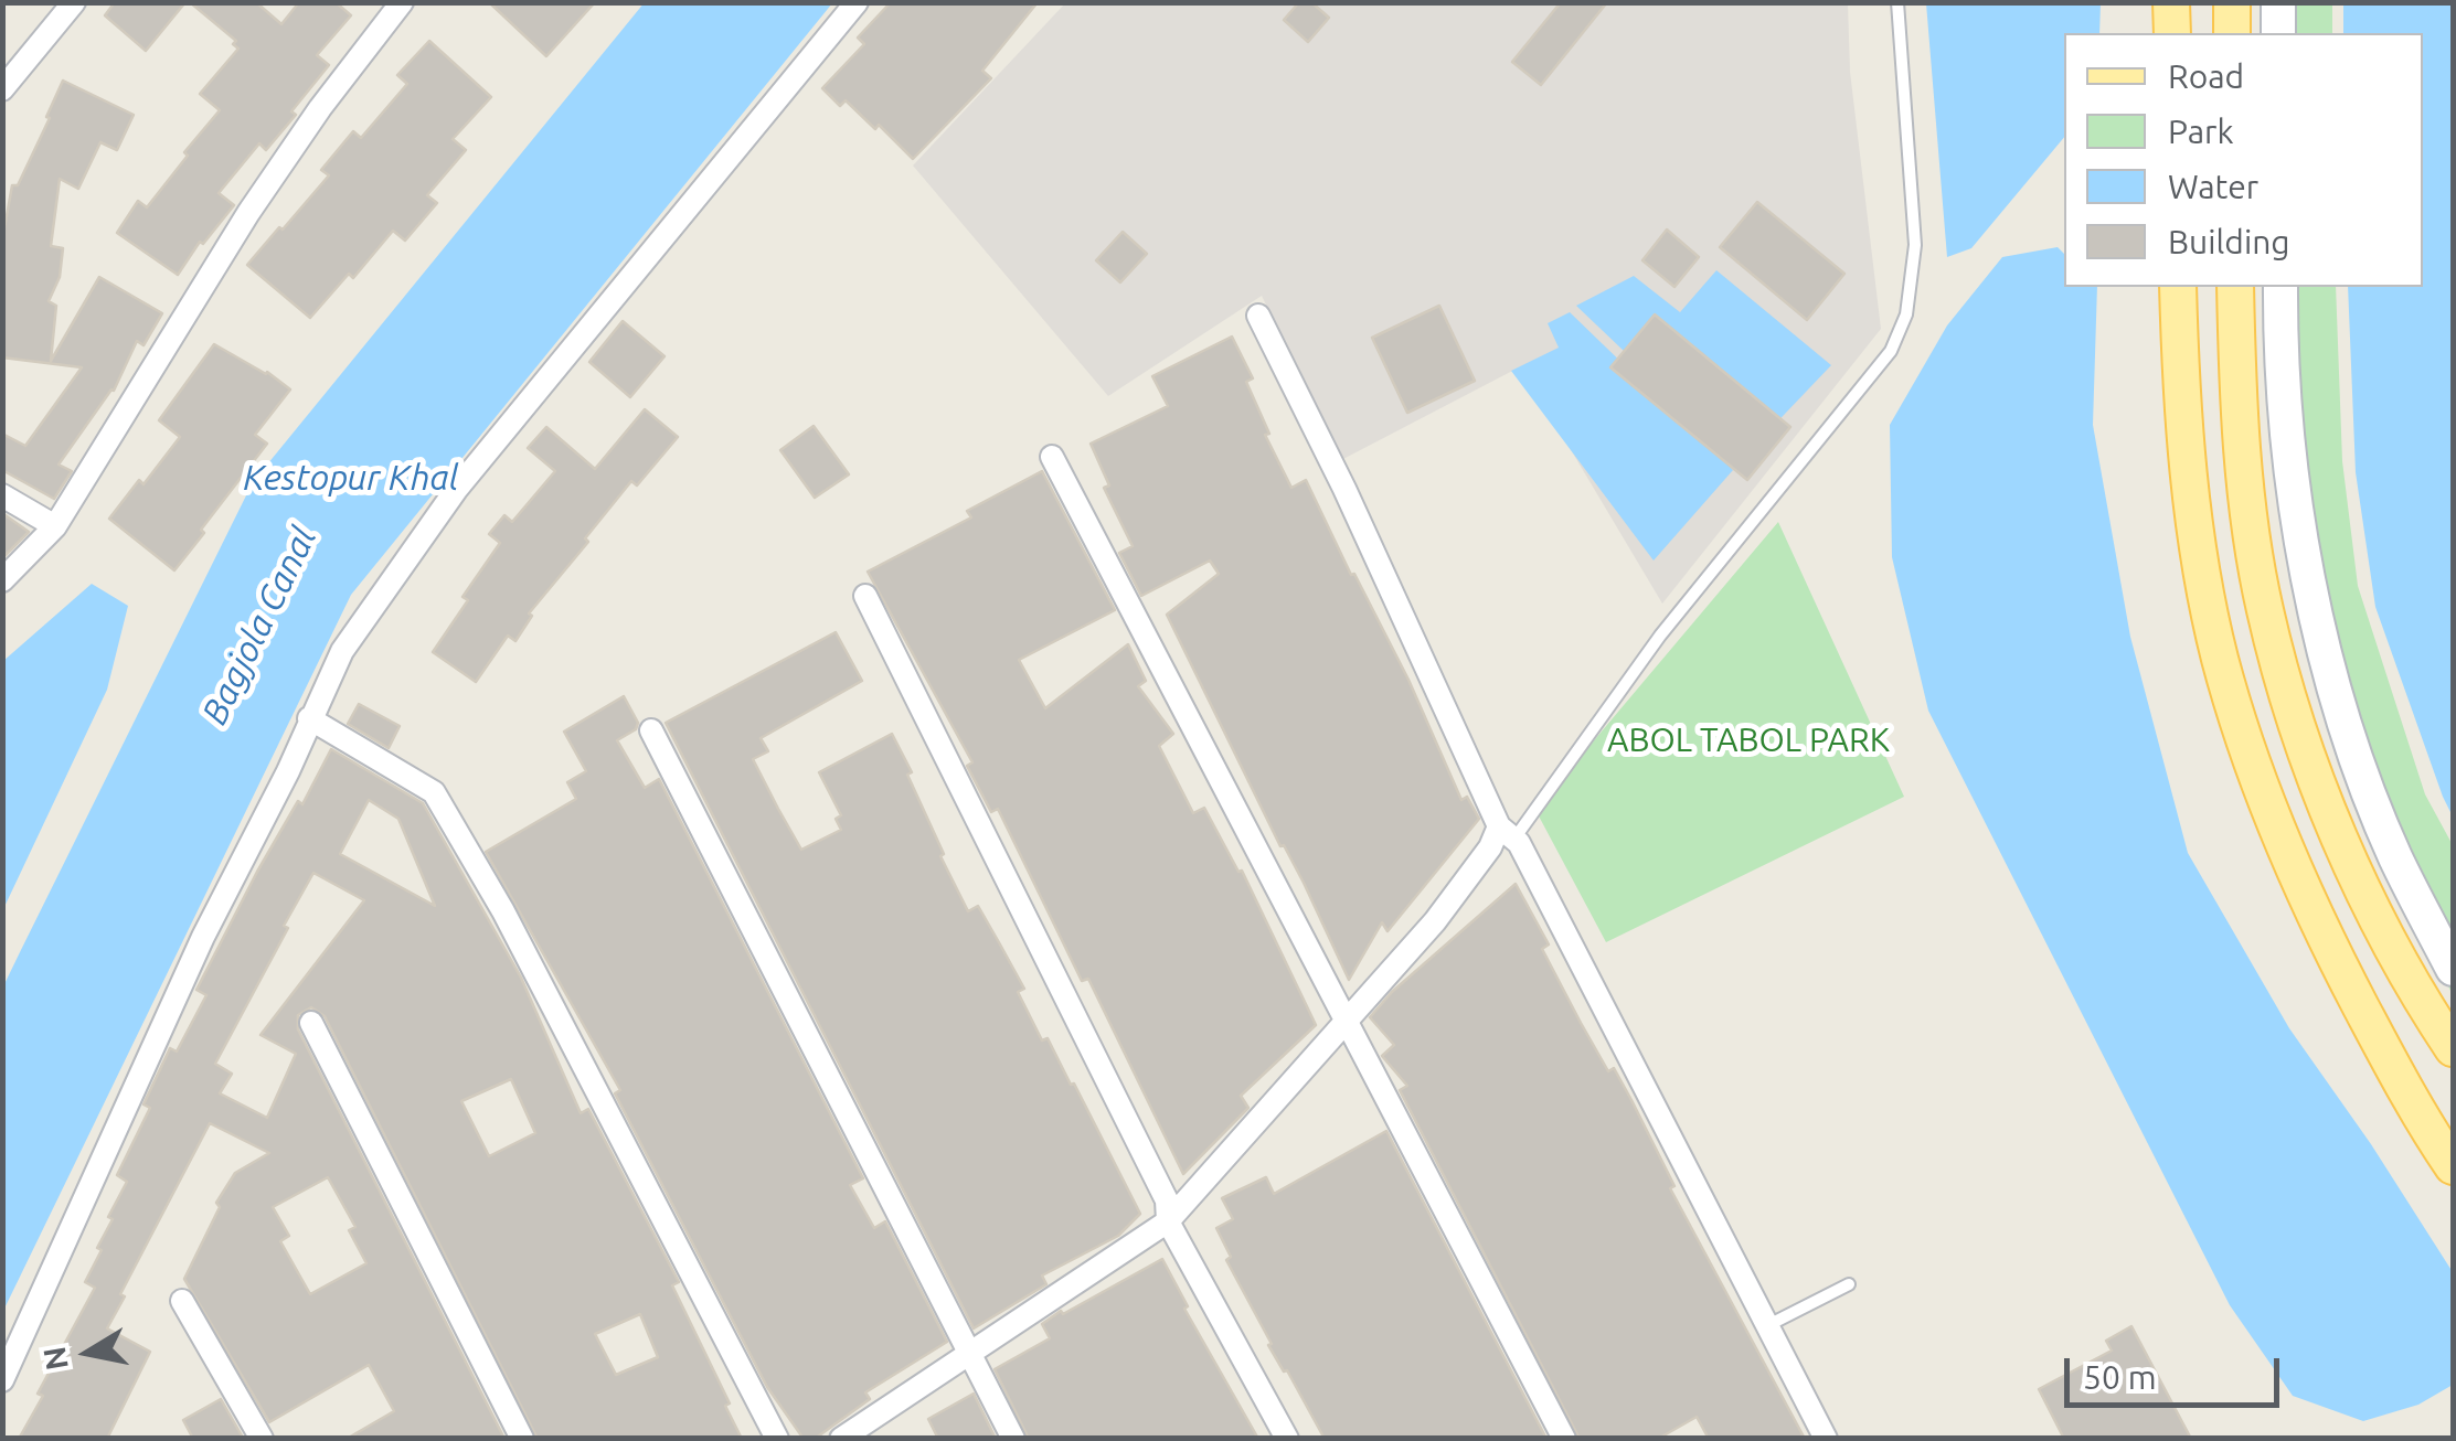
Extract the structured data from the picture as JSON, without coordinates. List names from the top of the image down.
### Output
{
  "water": ["Kestopur Khal", "Bagjola Canal"],
  "parks": ["ABOL TABOL PARK"],
  "legend": [
    "Road",
    "Park",
    "Water",
    "Building"
  ],
  "scale_bar": "50 m",
  "north": "left"
}
